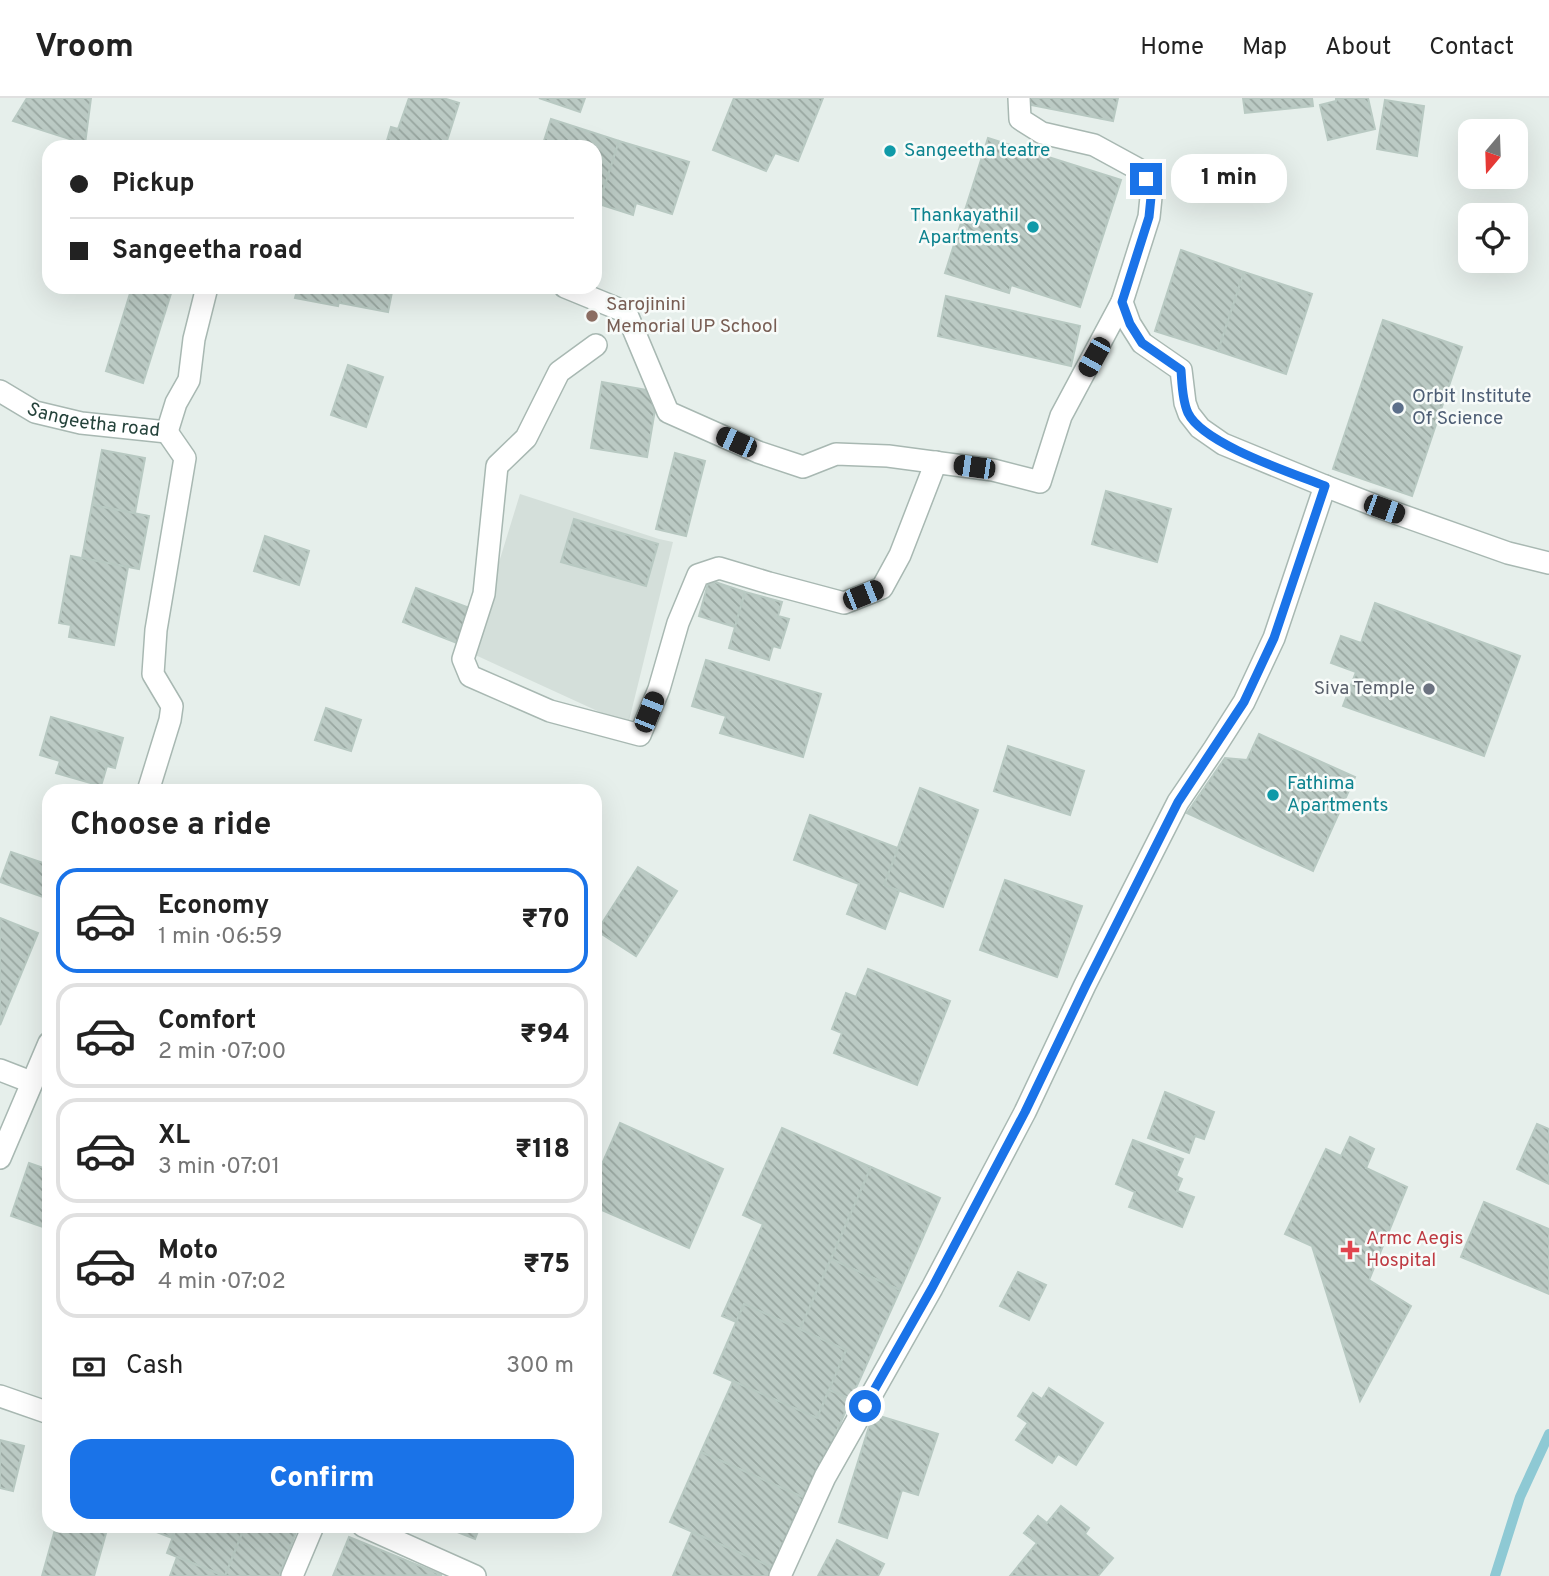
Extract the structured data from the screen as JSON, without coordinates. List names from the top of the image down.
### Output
{
  "streets": {
    "street": ["Sangeetha road"]
  },
  "places": {
    "other": [
      "Sangeetha teatre",
      "Thankayathil Apartments",
      "Sarojinini Memorial UP School",
      "Orbit Institute Of Science",
      "Siva Temple",
      "Fathima Apartments"
    ],
    "health": ["Armc Aegis Hospital"]
  },
  "north": "bottom",
  "page": {
    "header": "Vroom",
    "nav": [
      "Home",
      "Map",
      "About",
      "Contact"
    ],
    "banner": ["Pickup", "Sangeetha road"],
    "bubble": "1 min",
    "heading": "Choose a ride",
    "list": [
      {
        "name": "Economy",
        "note": "1 min · 06:59",
        "value": "₹70"
      },
      {
        "name": "Comfort",
        "note": "2 min · 07:00",
        "value": "₹94"
      },
      {
        "name": "XL",
        "note": "3 min · 07:01",
        "value": "₹118"
      },
      {
        "name": "Moto",
        "note": "4 min · 07:02",
        "value": "₹75"
      }
    ],
    "pay": ["Cash", "300 m"],
    "buttons": "Confirm"
  }
}
